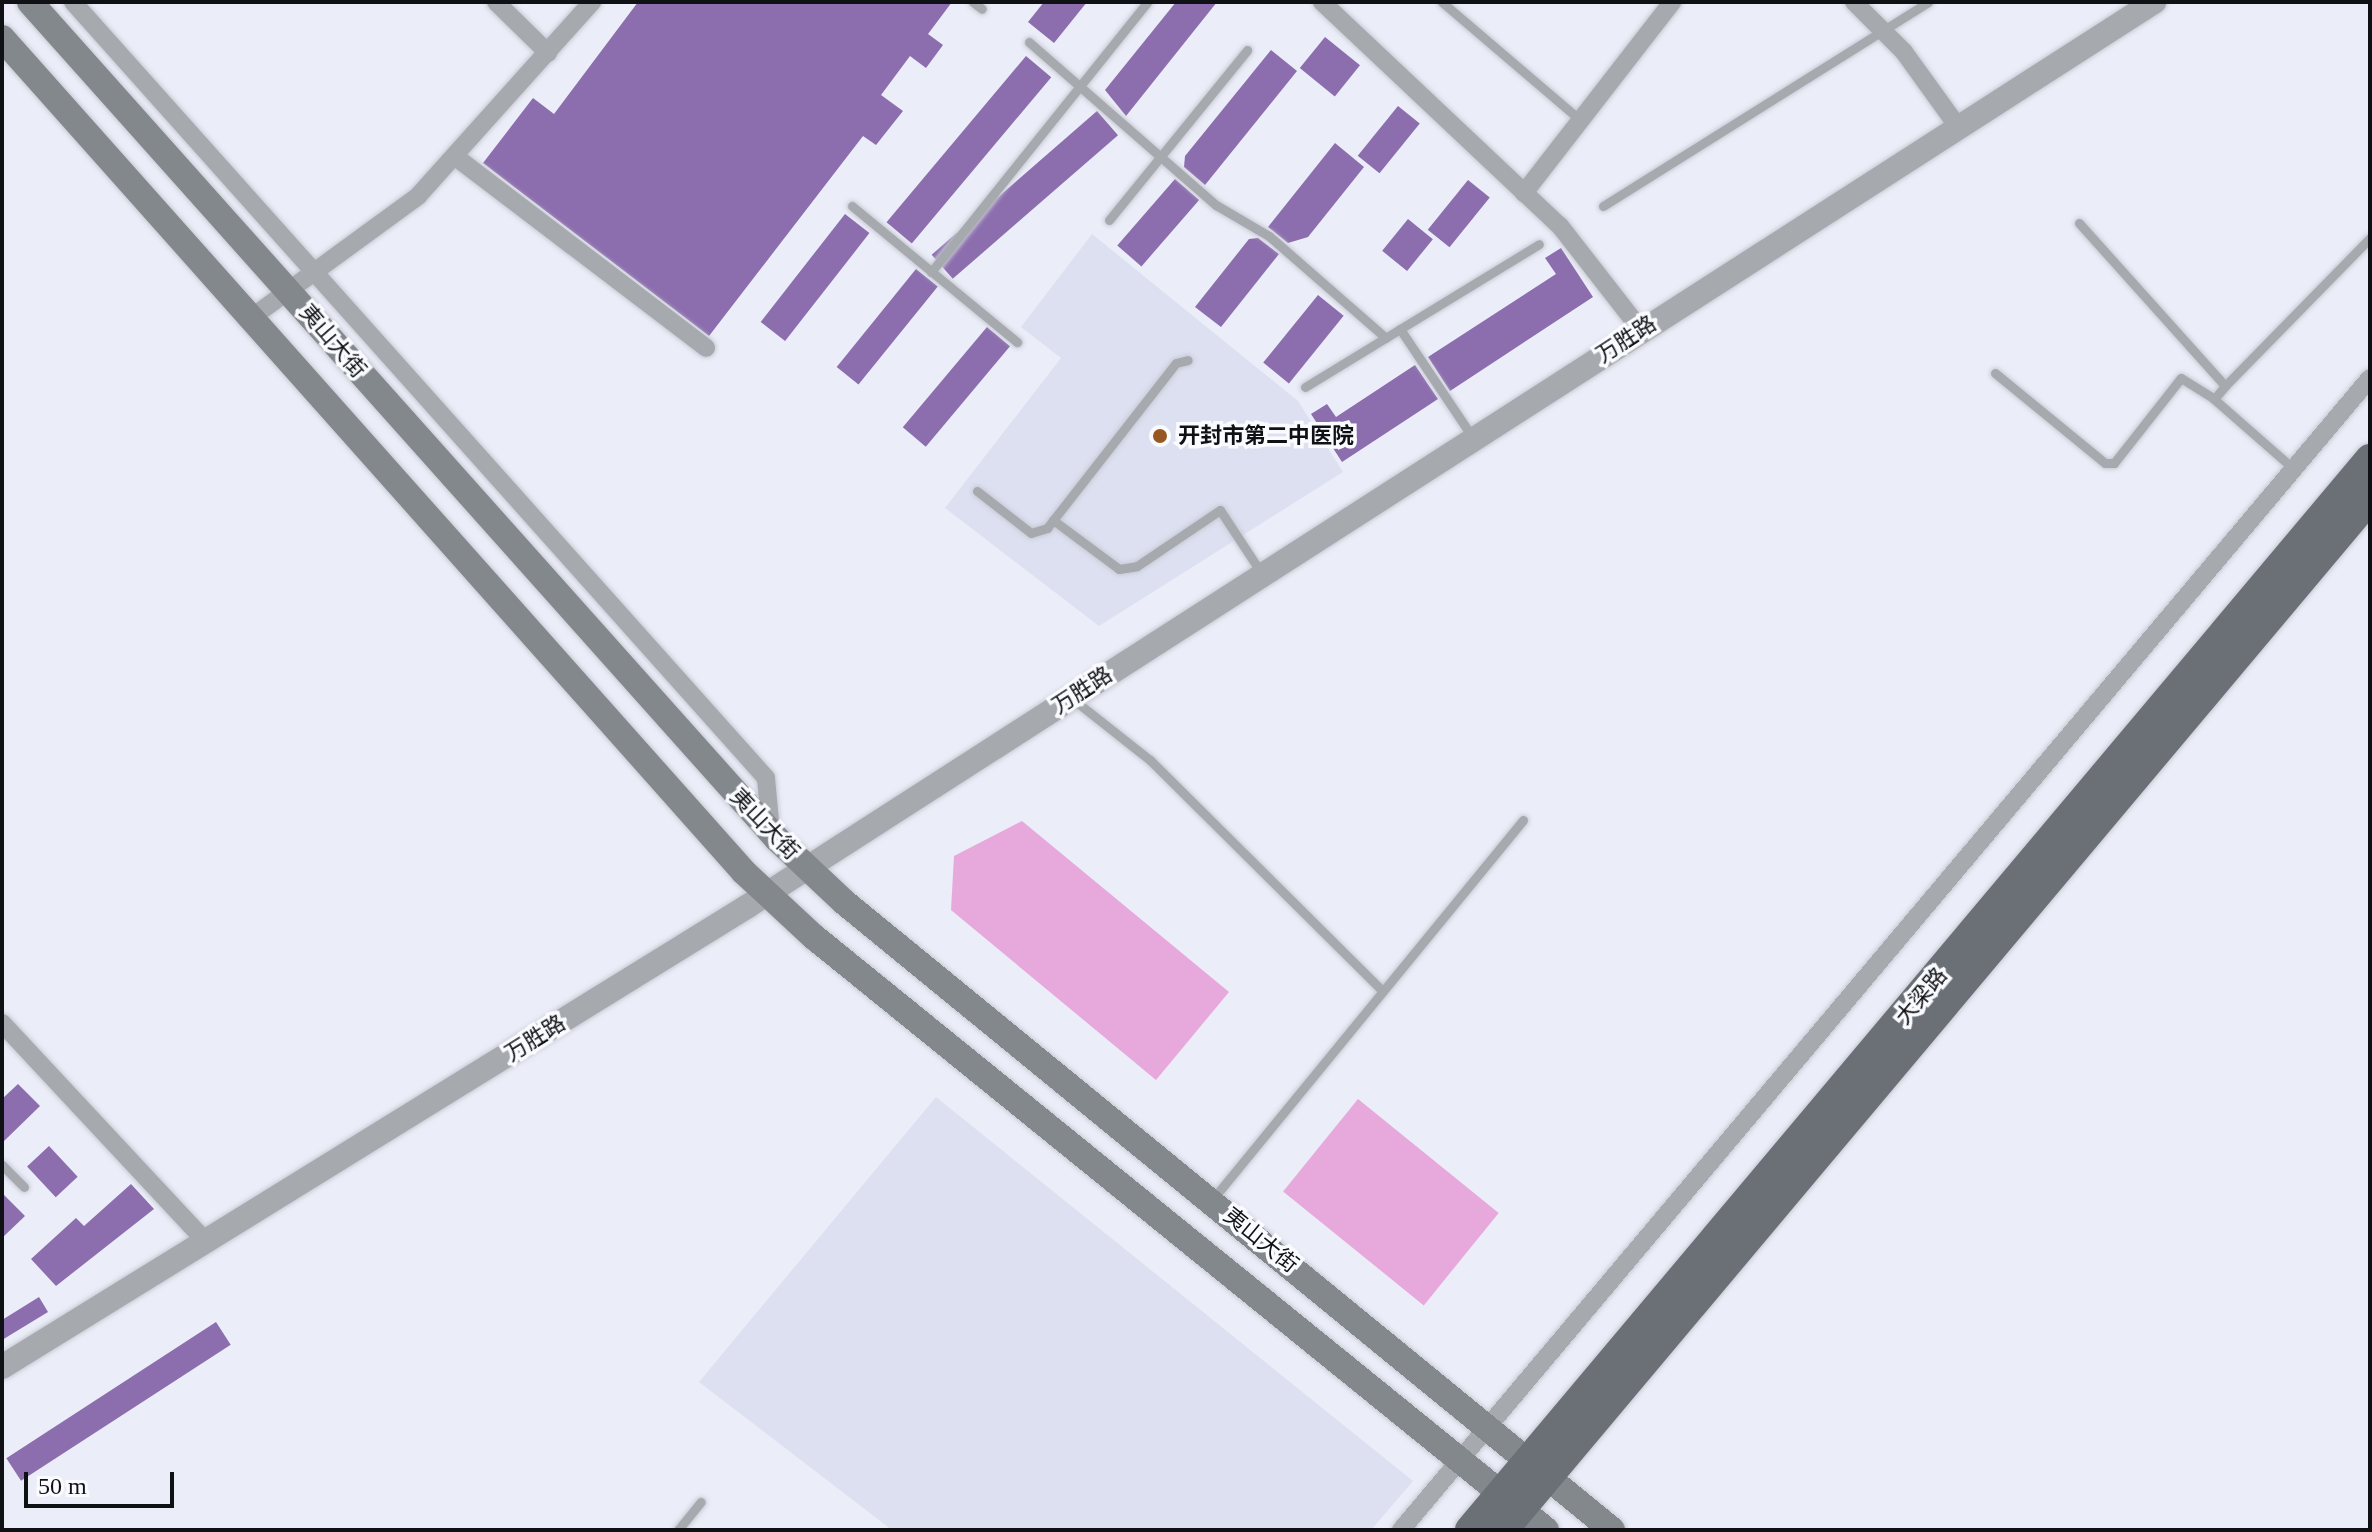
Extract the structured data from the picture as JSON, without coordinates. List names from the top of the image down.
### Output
{
  "streets": {
    "main road": ["夷山大街", "大梁路"],
    "street": ["万胜路"]
  },
  "crossings": [
    ["万胜路", "夷山大街"],
    ["夷山大街", "大梁路"]
  ],
  "places": ["开封市第二中医院"],
  "scale_bar": "50 m"
}
